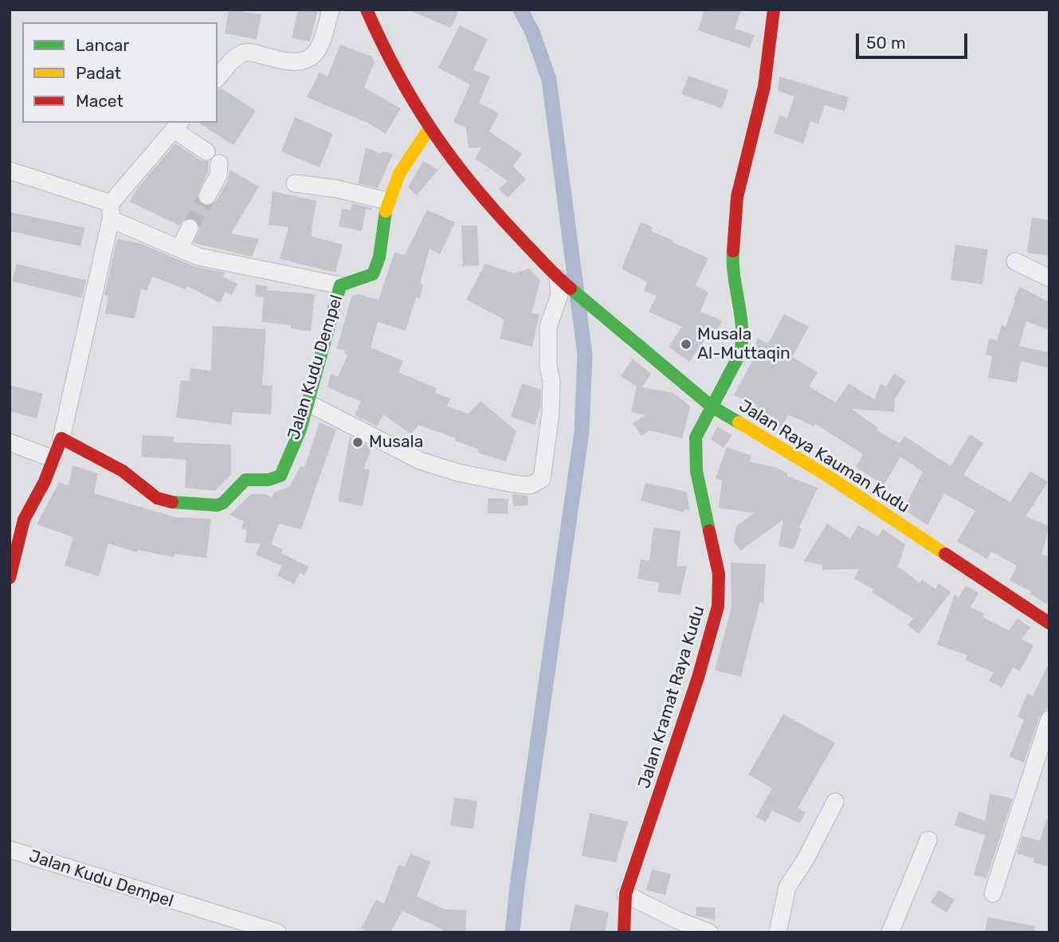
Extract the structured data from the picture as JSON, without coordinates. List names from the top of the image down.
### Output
{
  "streets": {
    "street": ["Jalan Kudu Dempel", "Jalan Raya Kauman Kudu", "Jalan Kramat Raya Kudu"]
  },
  "crossings": [
    ["Jalan Raya Kauman Kudu", "Jalan Kramat Raya Kudu"]
  ],
  "places": ["Musala Al-Muttaqin", "Musala"],
  "legend": ["Lancar", "Padat", "Macet"],
  "scale_bar": "50 m"
}
